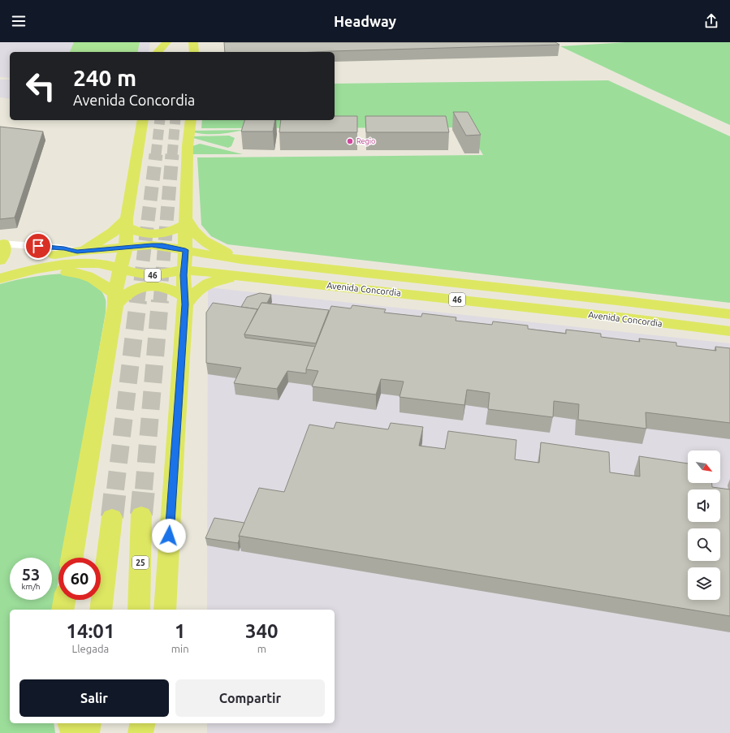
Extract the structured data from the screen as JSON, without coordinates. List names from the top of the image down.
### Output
{
  "streets": {
    "main road": ["46", "Avenida Concordia", "25"]
  },
  "places": ["Regio"],
  "north": "bottom right",
  "page": {
    "header": "Headway",
    "turn": ["240 m", "Avenida Concordia"],
    "speed": "53 km/h",
    "limit": "60",
    "eta": [
      "14:01",
      "Llegada",
      "1",
      "min",
      "340",
      "m"
    ],
    "buttons": ["Salir", "Compartir"]
  }
}
